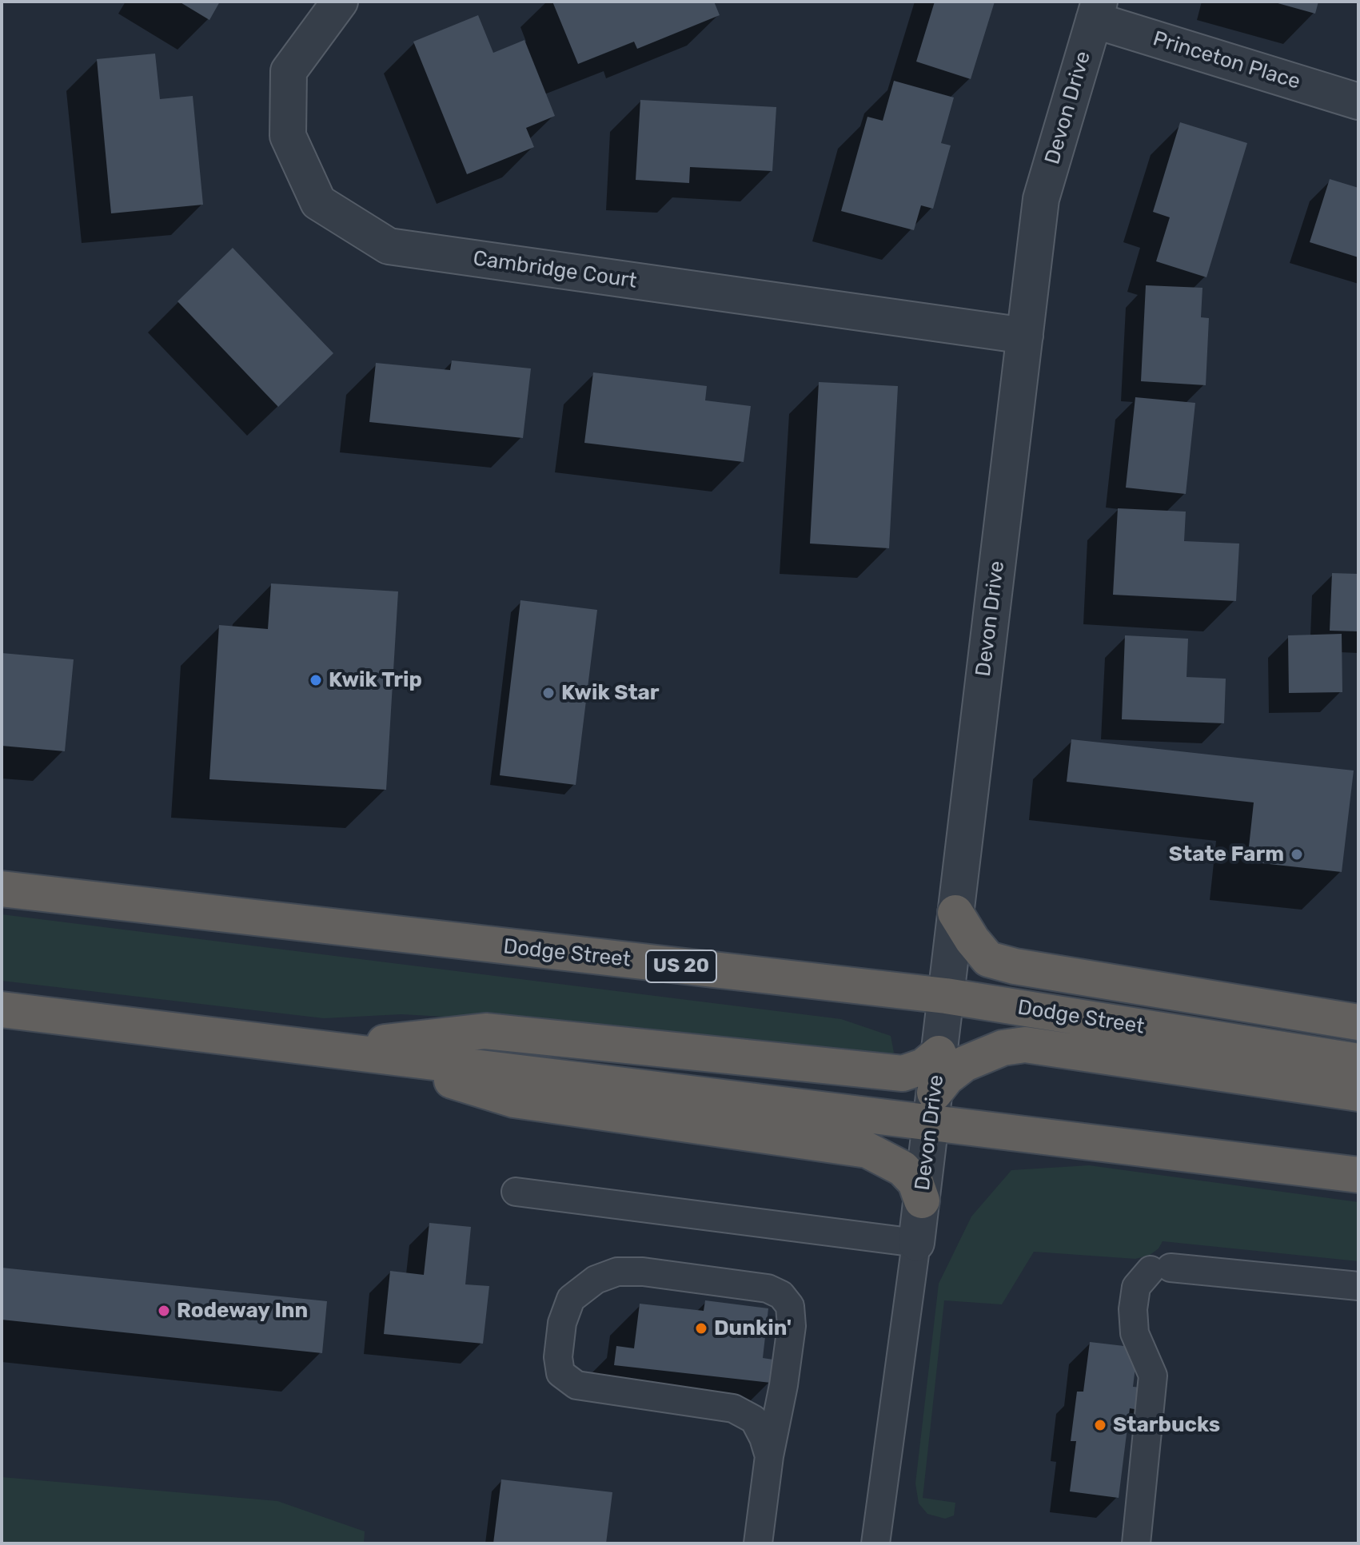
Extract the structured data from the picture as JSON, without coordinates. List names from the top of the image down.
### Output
{
  "streets": {
    "highway": ["Dodge Street", "US 20"],
    "street": ["Princeton Place", "Devon Drive", "Cambridge Court"]
  },
  "crossings": [
    ["Princeton Place", "Devon Drive"],
    ["Devon Drive", "Cambridge Court"],
    ["Devon Drive", "Dodge Street"]
  ],
  "places": [
    "Kwik Trip",
    "Kwik Star",
    "State Farm",
    "Rodeway Inn",
    "Dunkin'",
    "Starbucks"
  ]
}
